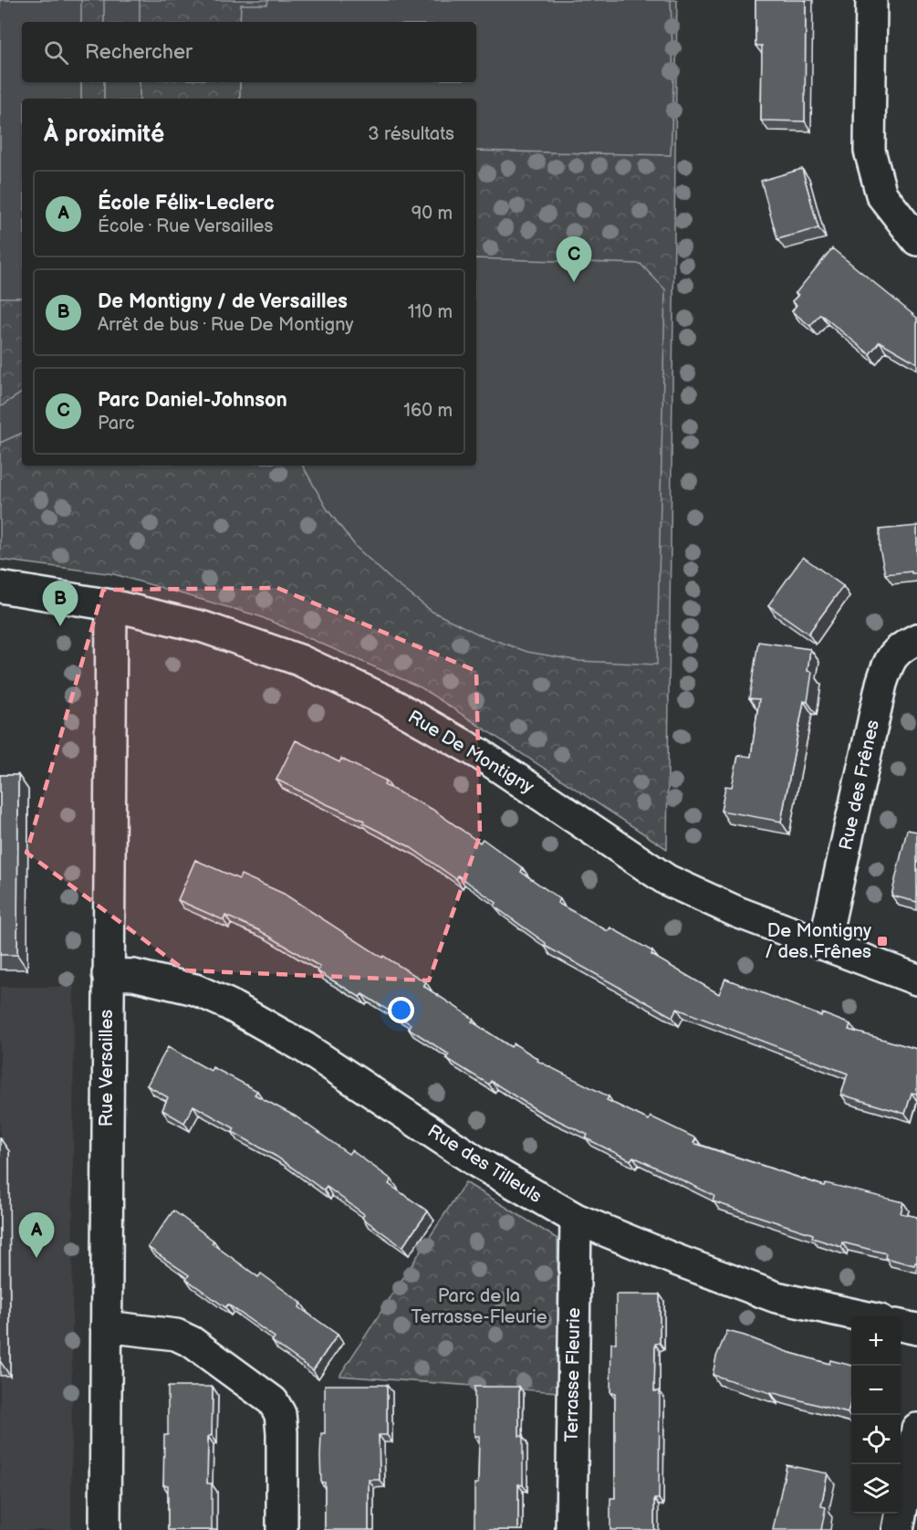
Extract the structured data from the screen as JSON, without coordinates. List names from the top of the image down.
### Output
{
  "streets": {
    "street": [
      "Rue De Montigny",
      "Rue des Frênes",
      "Rue Versailles",
      "Rue des Tilleuls",
      "Terrasse Fleurie"
    ]
  },
  "crossings": [
    ["Rue De Montigny", "Rue des Frênes"],
    ["Rue De Montigny", "Rue Versailles"],
    ["Rue Versailles", "Rue des Tilleuls"],
    ["Rue des Tilleuls", "Terrasse Fleurie"]
  ],
  "parks": ["Parc de la Terrasse-Fleurie"],
  "places": {
    "transit": ["De Montigny / des Frênes"]
  },
  "page": {
    "search": "Rechercher",
    "heading": ["À proximité", "3 résultats"],
    "list": [
      {
        "mark": "A",
        "name": "École Félix-Leclerc",
        "note": "École · Rue Versailles",
        "value": "90 m"
      },
      {
        "mark": "B",
        "name": "De Montigny / de Versailles",
        "note": "Arrêt de bus · Rue De Montigny",
        "value": "110 m"
      },
      {
        "mark": "C",
        "name": "Parc Daniel-Johnson",
        "note": "Parc",
        "value": "160 m"
      }
    ],
    "pins": ["C", "B", "A"],
    "map_buttons": ["+", "−"]
  }
}
